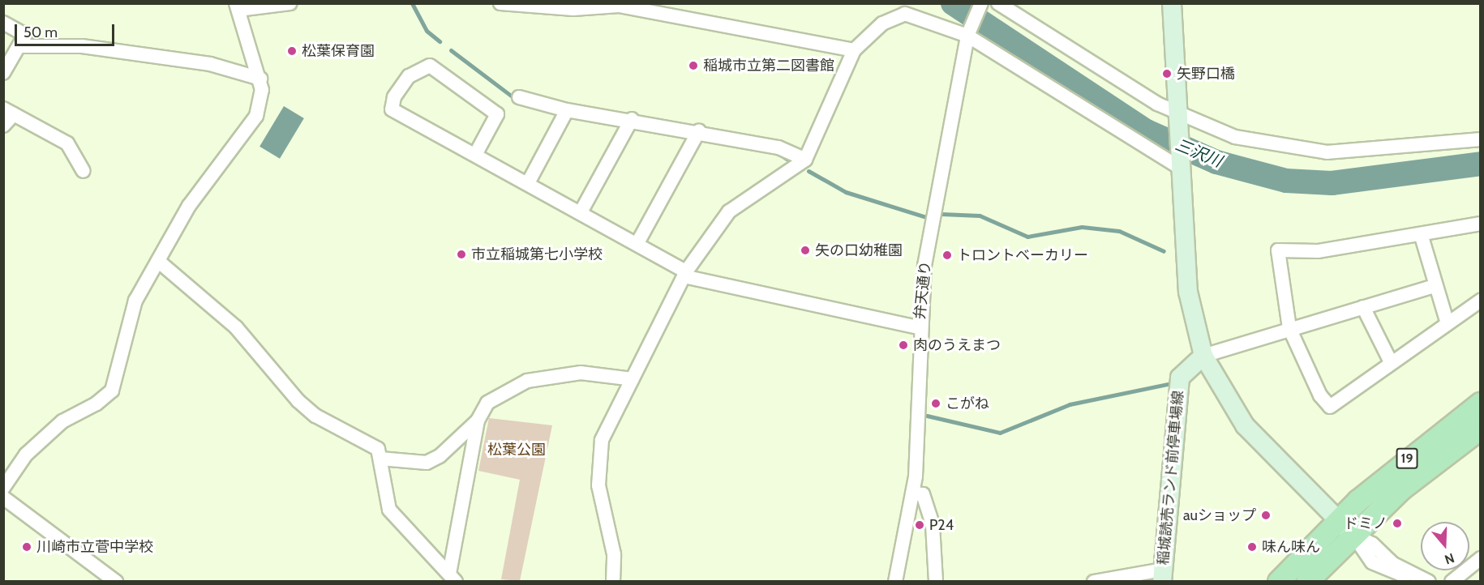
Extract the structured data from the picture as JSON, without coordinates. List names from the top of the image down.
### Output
{
  "streets": {
    "main road": ["19", "稲城読売ランド前停車場線"],
    "street": ["弁天通り"]
  },
  "water": ["三沢川"],
  "parks": ["松葉公園"],
  "places": [
    "松葉保育園",
    "稲城市立第二図書館",
    "矢野口橋",
    "矢の口幼稚園",
    "市立稲城第七小学校",
    "トロントベーカリー",
    "肉のうえまつ",
    "こがね",
    "auショップ",
    "ドミノ",
    "P24",
    "川崎市立菅中学校",
    "味ん味ん"
  ],
  "scale_bar": "50 m",
  "north": "bottom"
}
